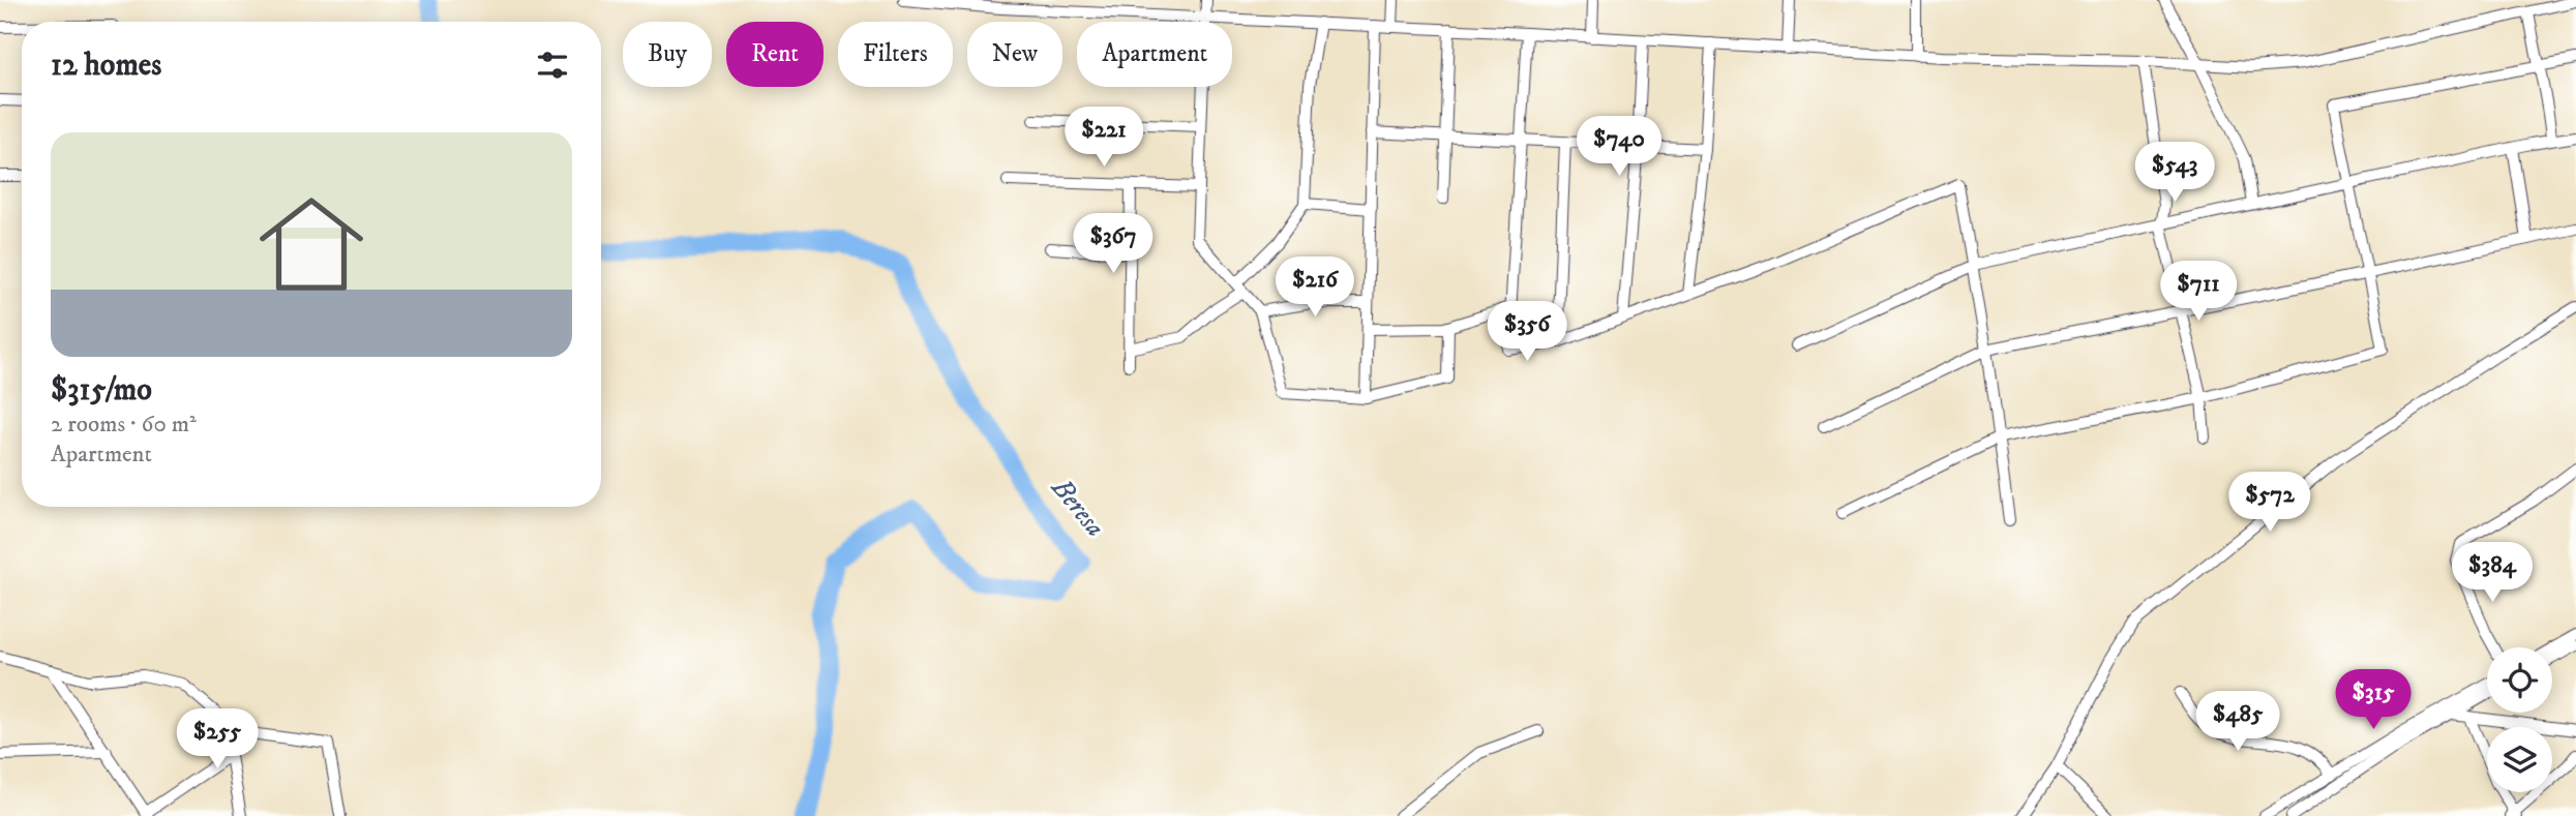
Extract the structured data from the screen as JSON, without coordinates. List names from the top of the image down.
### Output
{
  "water": ["Beresa"],
  "page": {
    "chip": [
      "Buy",
      "Rent",
      "Filters",
      "New",
      "Apartment"
    ],
    "heading": "12 homes",
    "price": [
      "$221",
      "$740",
      "$543",
      "$367",
      "$216",
      "$711",
      "$356",
      "$572",
      "$384",
      "$315",
      "$485",
      "$255"
    ],
    "list": [
      {
        "name": "$315/mo",
        "note": "2 rooms · 60 m² · Apartment"
      }
    ]
  }
}
